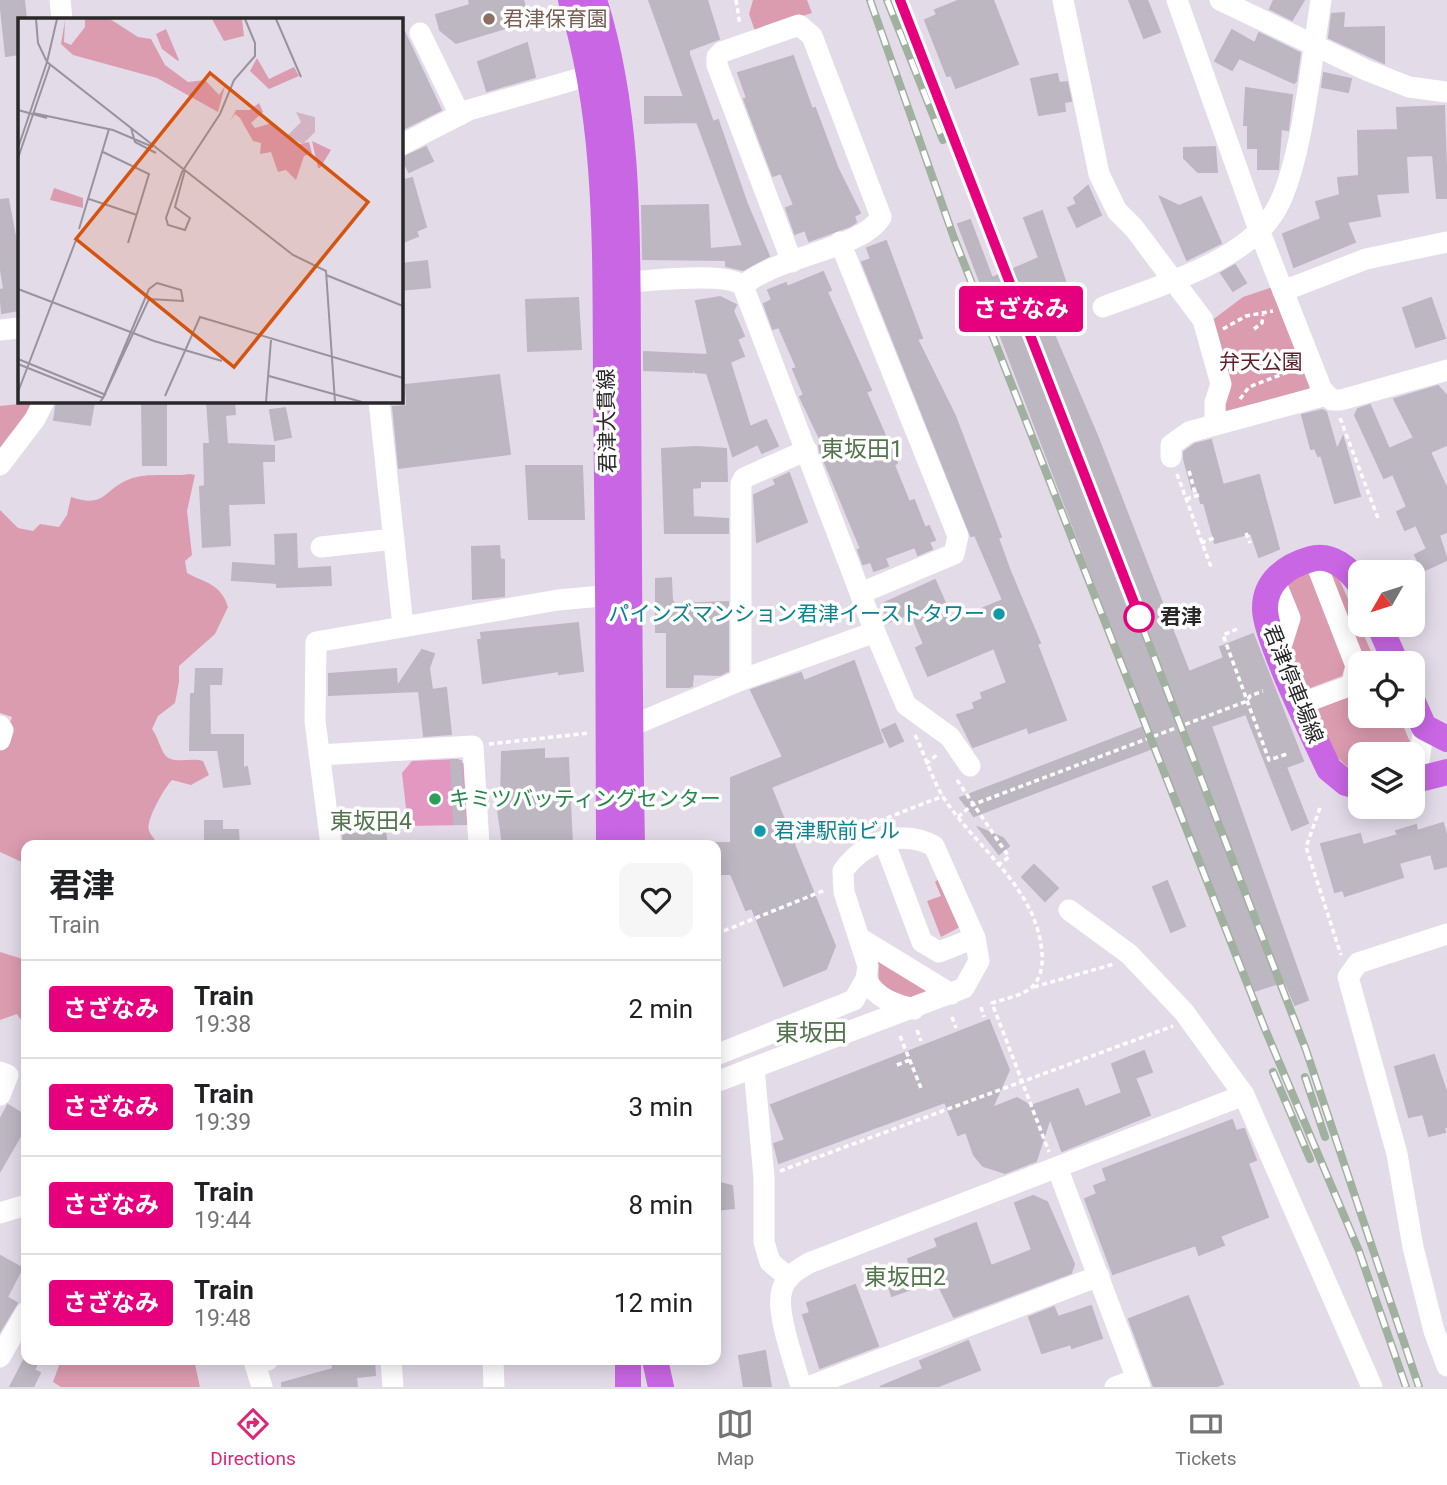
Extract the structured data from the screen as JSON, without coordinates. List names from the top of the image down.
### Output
{
  "streets": {
    "main road": ["君津大貫線", "君津停車場線"]
  },
  "districts": [
    "東坂田1",
    "東坂田4",
    "東坂田",
    "東坂田2"
  ],
  "parks": ["弁天公園"],
  "places": [
    "君津保育園",
    "パインズマンション君津イーストタワー",
    "君津",
    "キミツバッティングセンター",
    "君津駅前ビル"
  ],
  "north": "bottom left",
  "page": {
    "on_map": "さざなみ",
    "heading": ["君津", "Train"],
    "list": [
      {
        "mark": "さざなみ",
        "name": "Train",
        "note": "19:38",
        "value": "2 min"
      },
      {
        "mark": "さざなみ",
        "name": "Train",
        "note": "19:39",
        "value": "3 min"
      },
      {
        "mark": "さざなみ",
        "name": "Train",
        "note": "19:44",
        "value": "8 min"
      },
      {
        "mark": "さざなみ",
        "name": "Train",
        "note": "19:48",
        "value": "12 min"
      }
    ],
    "tabs": ["Directions", "Map", "Tickets"]
  }
}
